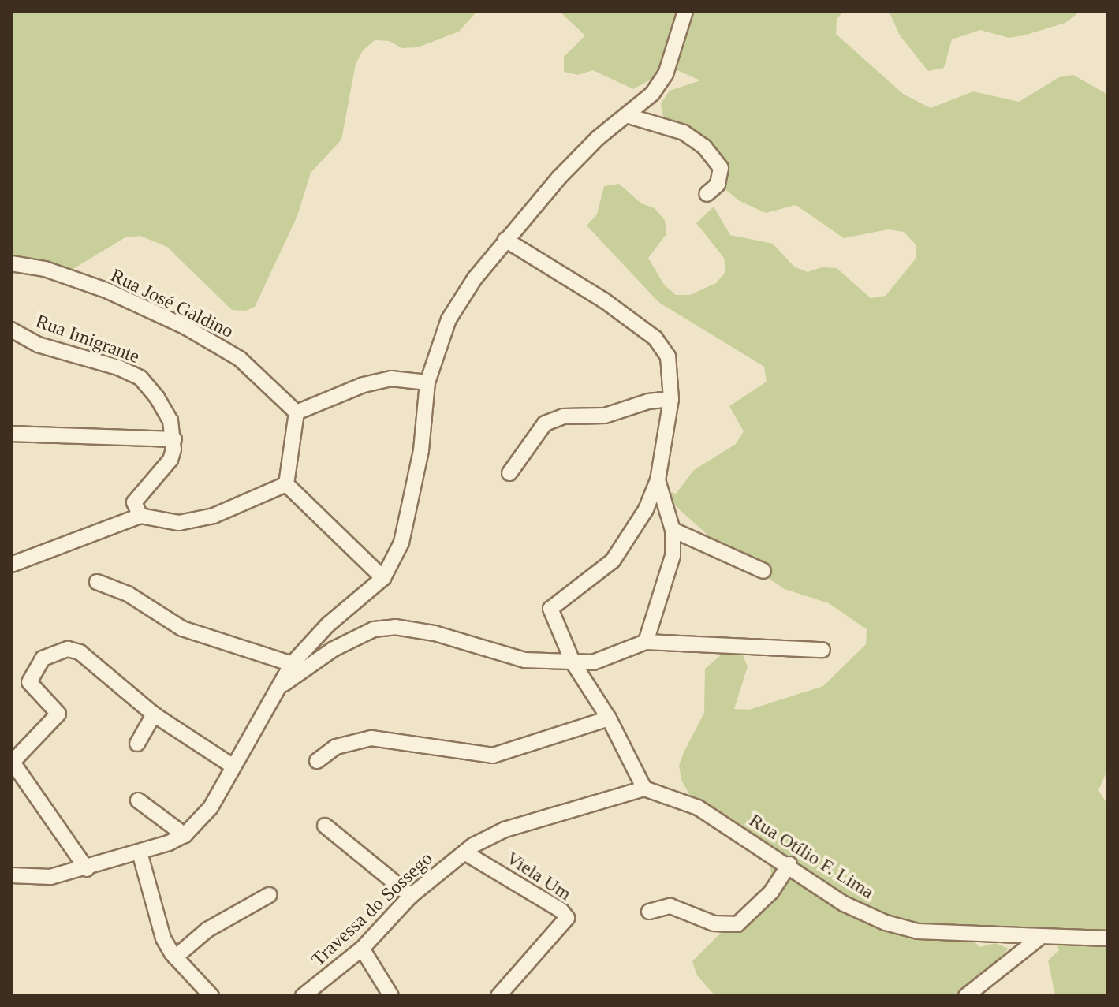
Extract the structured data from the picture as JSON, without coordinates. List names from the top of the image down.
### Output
{
  "streets": {
    "street": [
      "Rua José Galdino",
      "Rua Imigrante",
      "Rua Otílio F. Lima",
      "Viela Um",
      "Travessa do Sossego"
    ]
  },
  "crossings": [
    ["Rua Otílio F. Lima", "Travessa do Sossego"],
    ["Viela Um", "Travessa do Sossego"]
  ]
}
